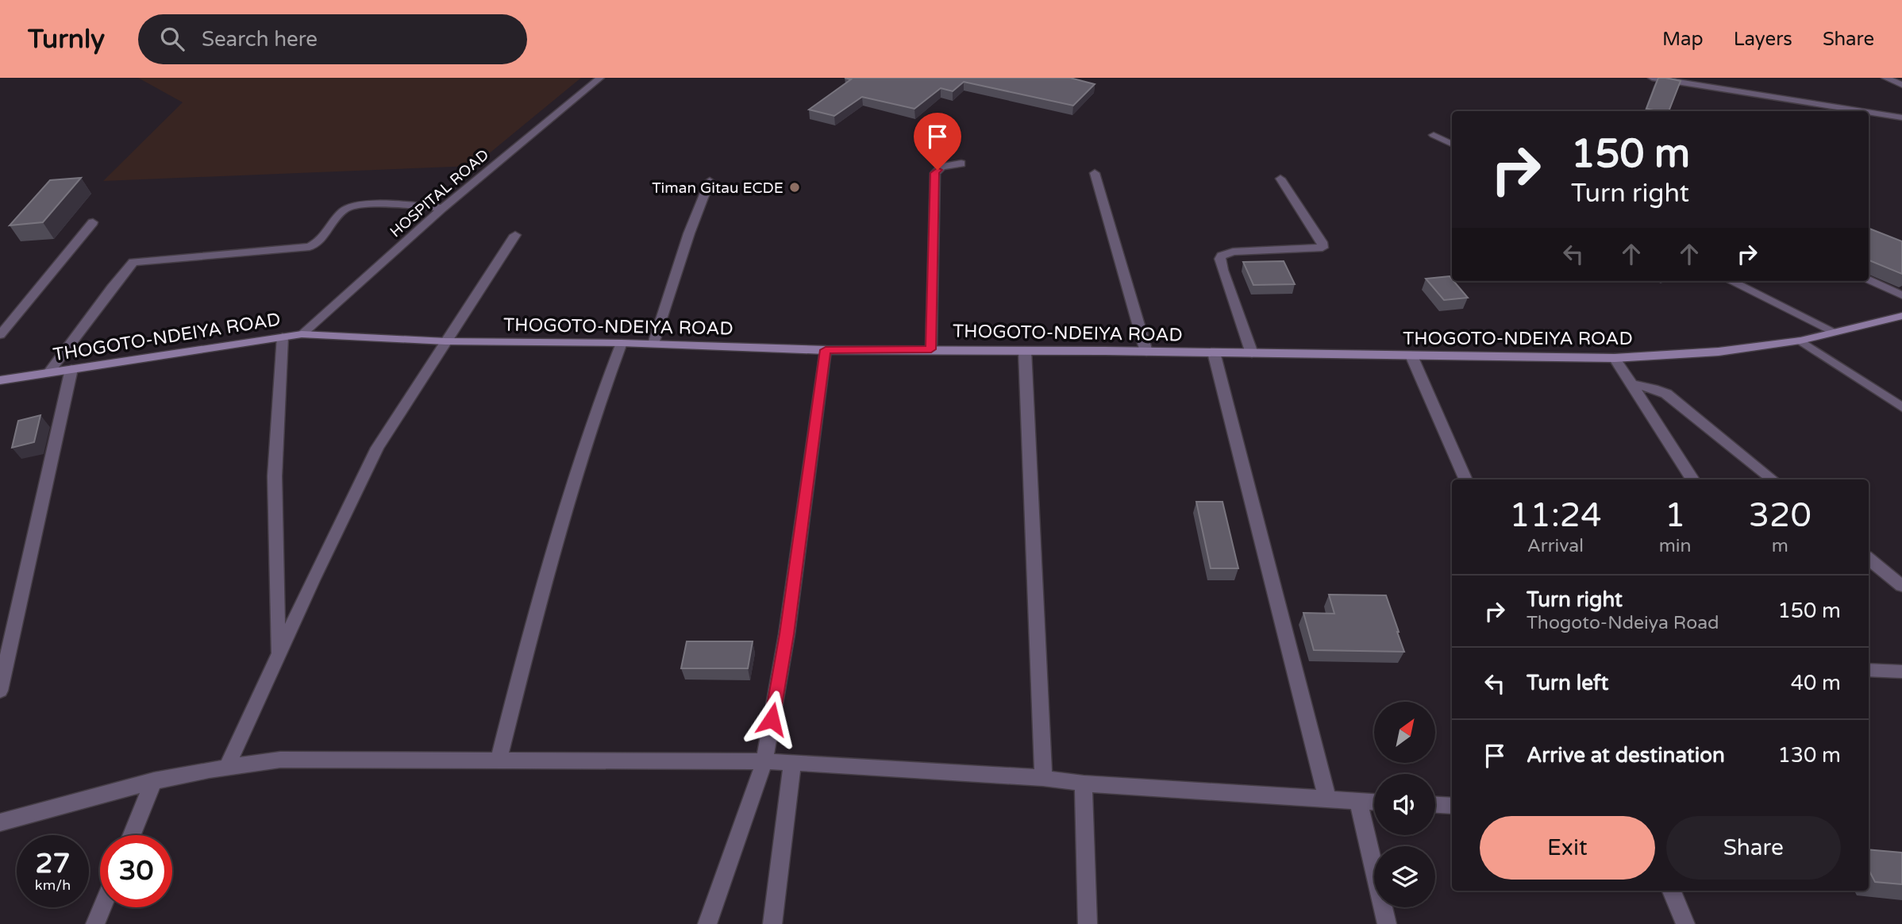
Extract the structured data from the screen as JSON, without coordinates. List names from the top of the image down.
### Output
{
  "streets": {
    "main road": ["THOGOTO-NDEIYA ROAD"],
    "street": ["HOSPITAL ROAD"]
  },
  "crossings": [
    ["HOSPITAL ROAD", "THOGOTO-NDEIYA ROAD"]
  ],
  "places": ["Timan Gitau ECDE"],
  "north": "top right",
  "page": {
    "header": "Turnly",
    "search": "Search here",
    "nav": ["Map", "Layers", "Share"],
    "turn": ["150 m", "Turn right"],
    "eta": [
      "11:24",
      "Arrival",
      "1",
      "min",
      "320",
      "m"
    ],
    "list": [
      {
        "name": "Turn right",
        "note": "Thogoto-Ndeiya Road",
        "value": "150 m"
      },
      {
        "name": "Turn left",
        "value": "40 m"
      },
      {
        "name": "Arrive at destination",
        "value": "130 m"
      }
    ],
    "buttons": ["Exit", "Share"],
    "speed": "27 km/h",
    "limit": "30"
  }
}
